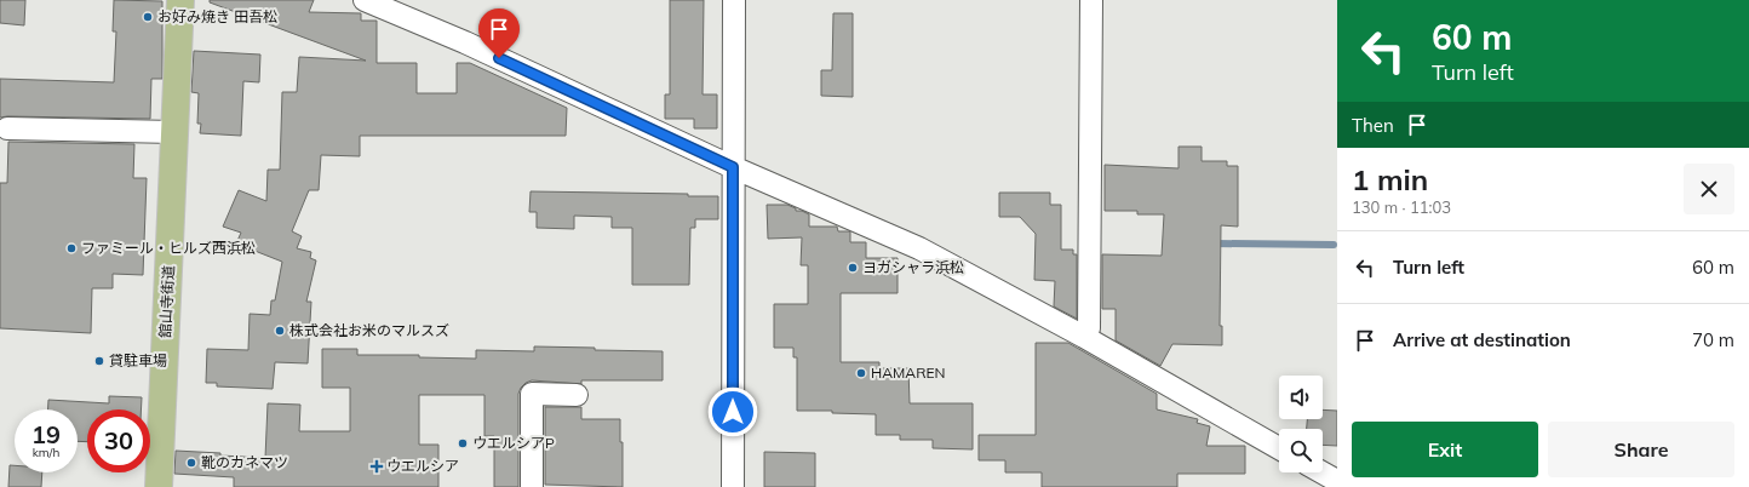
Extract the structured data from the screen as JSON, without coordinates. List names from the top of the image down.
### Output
{
  "streets": {
    "main road": ["舘山寺街道"]
  },
  "places": {
    "other": [
      "お好み焼き 田吾松",
      "ファミール・ヒルズ西浜松",
      "ヨガシャラ浜松",
      "株式会社お米のマルスズ",
      "貸駐車場",
      "HAMAREN",
      "ウエルシアP",
      "靴のカネマツ"
    ],
    "health": ["ウエルシア"]
  },
  "page": {
    "turn": ["60 m", "Turn left"],
    "then": "Then",
    "heading": ["1 min", "130 m · 11:03"],
    "list": [
      {
        "name": "Turn left",
        "value": "60 m"
      },
      {
        "name": "Arrive at destination",
        "value": "70 m"
      }
    ],
    "speed": "19 km/h",
    "limit": "30",
    "buttons": ["Exit", "Share"]
  }
}
